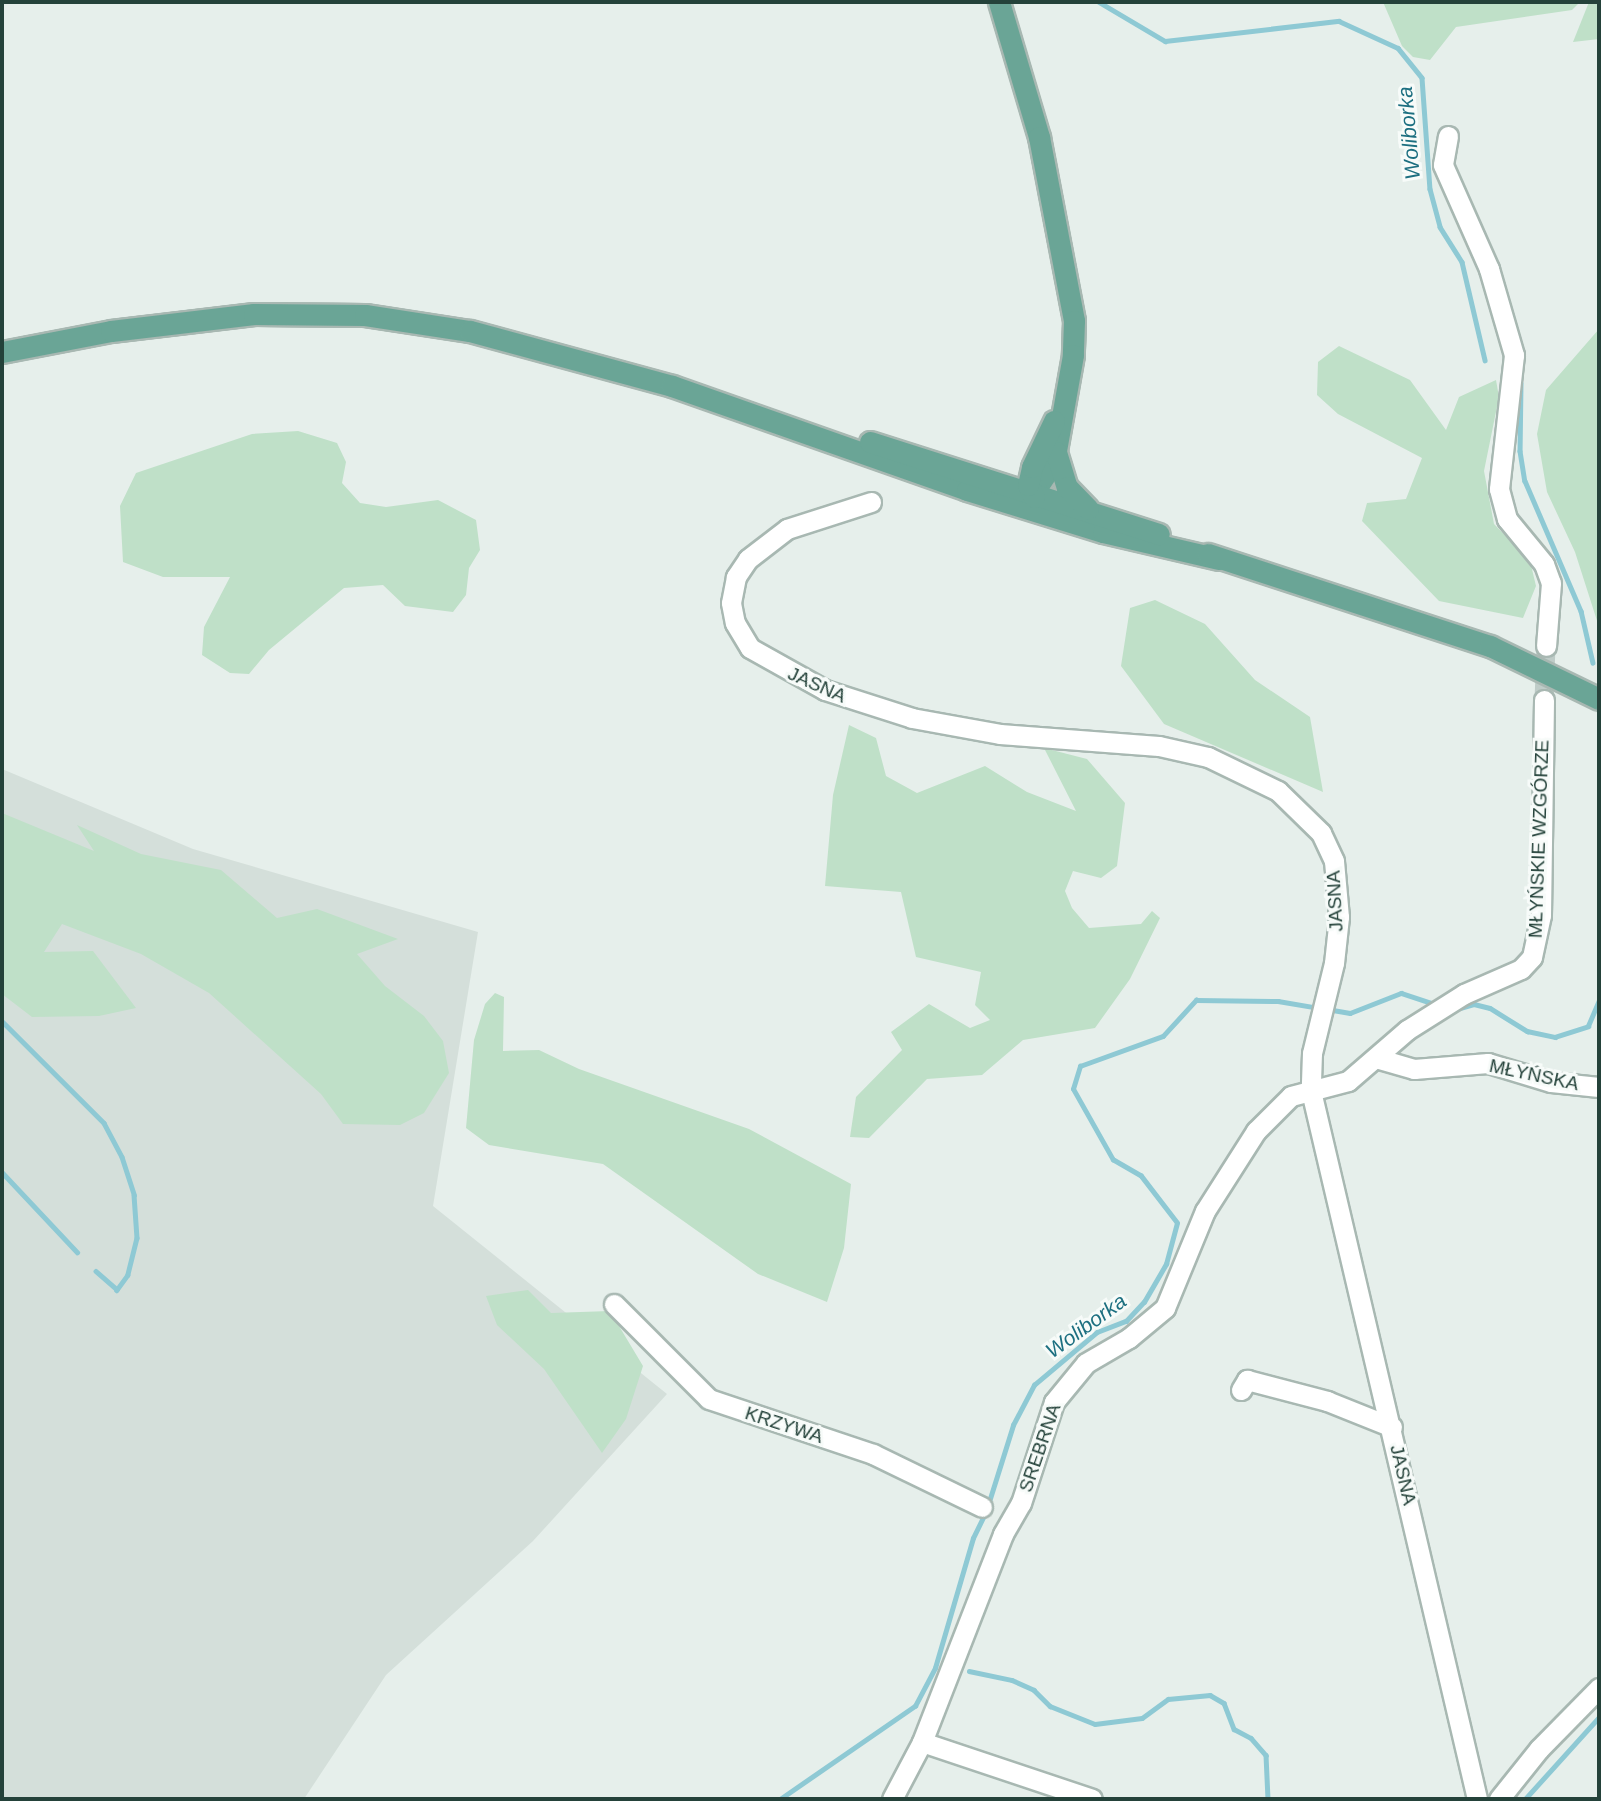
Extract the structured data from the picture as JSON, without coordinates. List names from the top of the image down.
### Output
{
  "streets": {
    "street": [
      "JASNA",
      "MŁYŃSKIE WZGÓRZE",
      "MŁYŃSKA",
      "KRZYWA",
      "SREBRNA"
    ]
  },
  "crossings": [
    ["JASNA", "SREBRNA"],
    ["MŁYŃSKIE WZGÓRZE", "MŁYŃSKA"]
  ],
  "water": ["Woliborka"]
}
